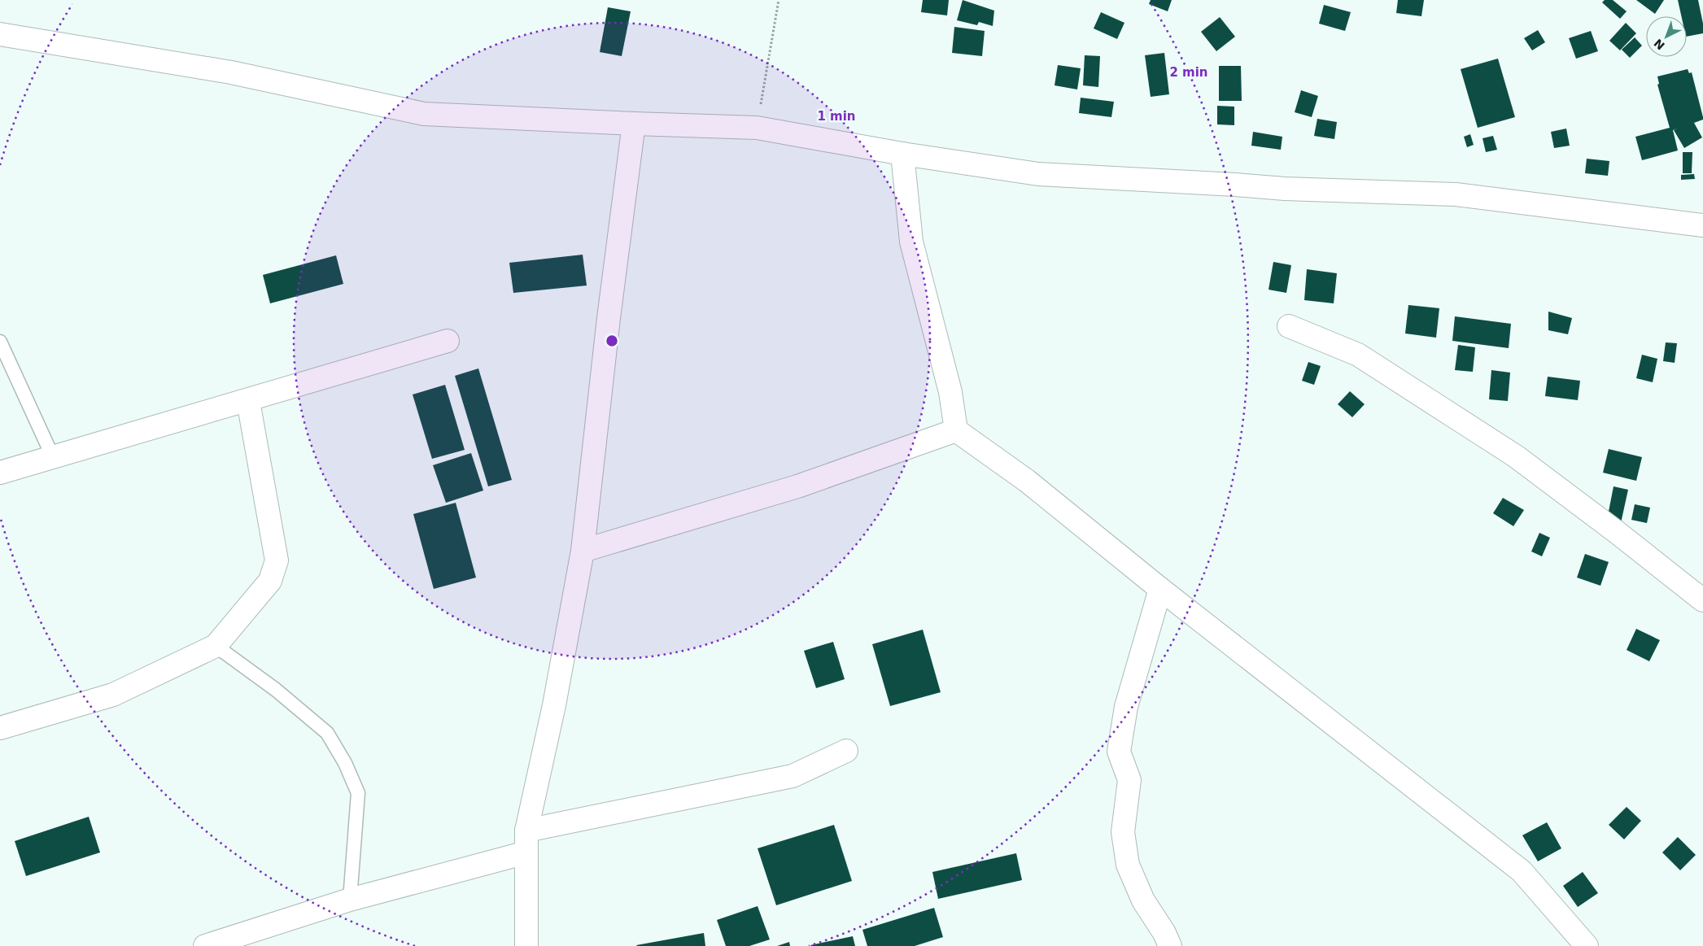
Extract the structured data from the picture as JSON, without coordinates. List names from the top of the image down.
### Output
{
  "north": "bottom left",
  "rings": ["2 min", "1 min"]
}
